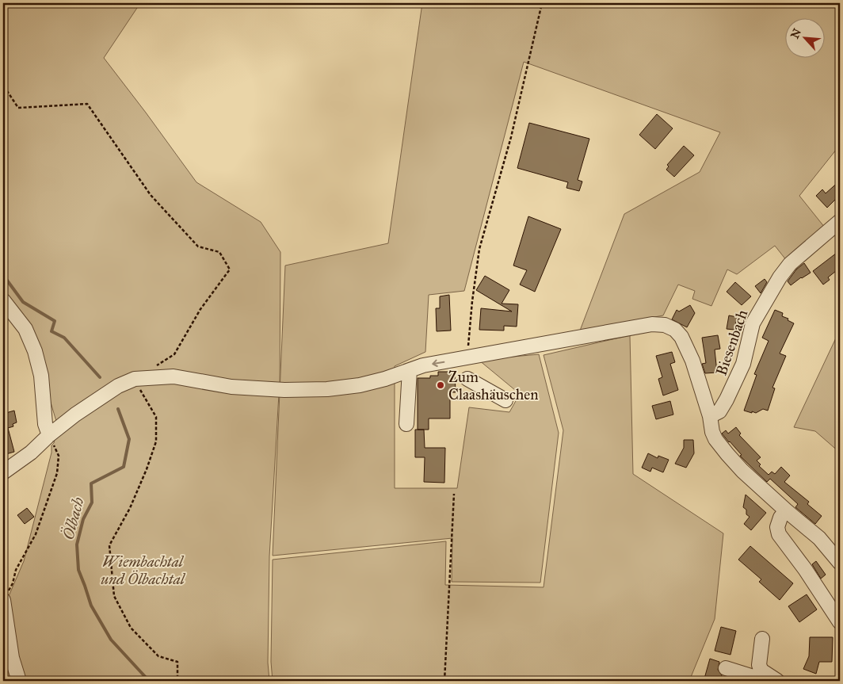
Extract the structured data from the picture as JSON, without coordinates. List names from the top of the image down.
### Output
{
  "streets": {
    "street": ["Biesenbach"]
  },
  "water": ["Ölbach"],
  "parks": ["Wiembachtal und Ölbachtal"],
  "places": ["Zum Claashäuschen"],
  "north": "top left"
}
